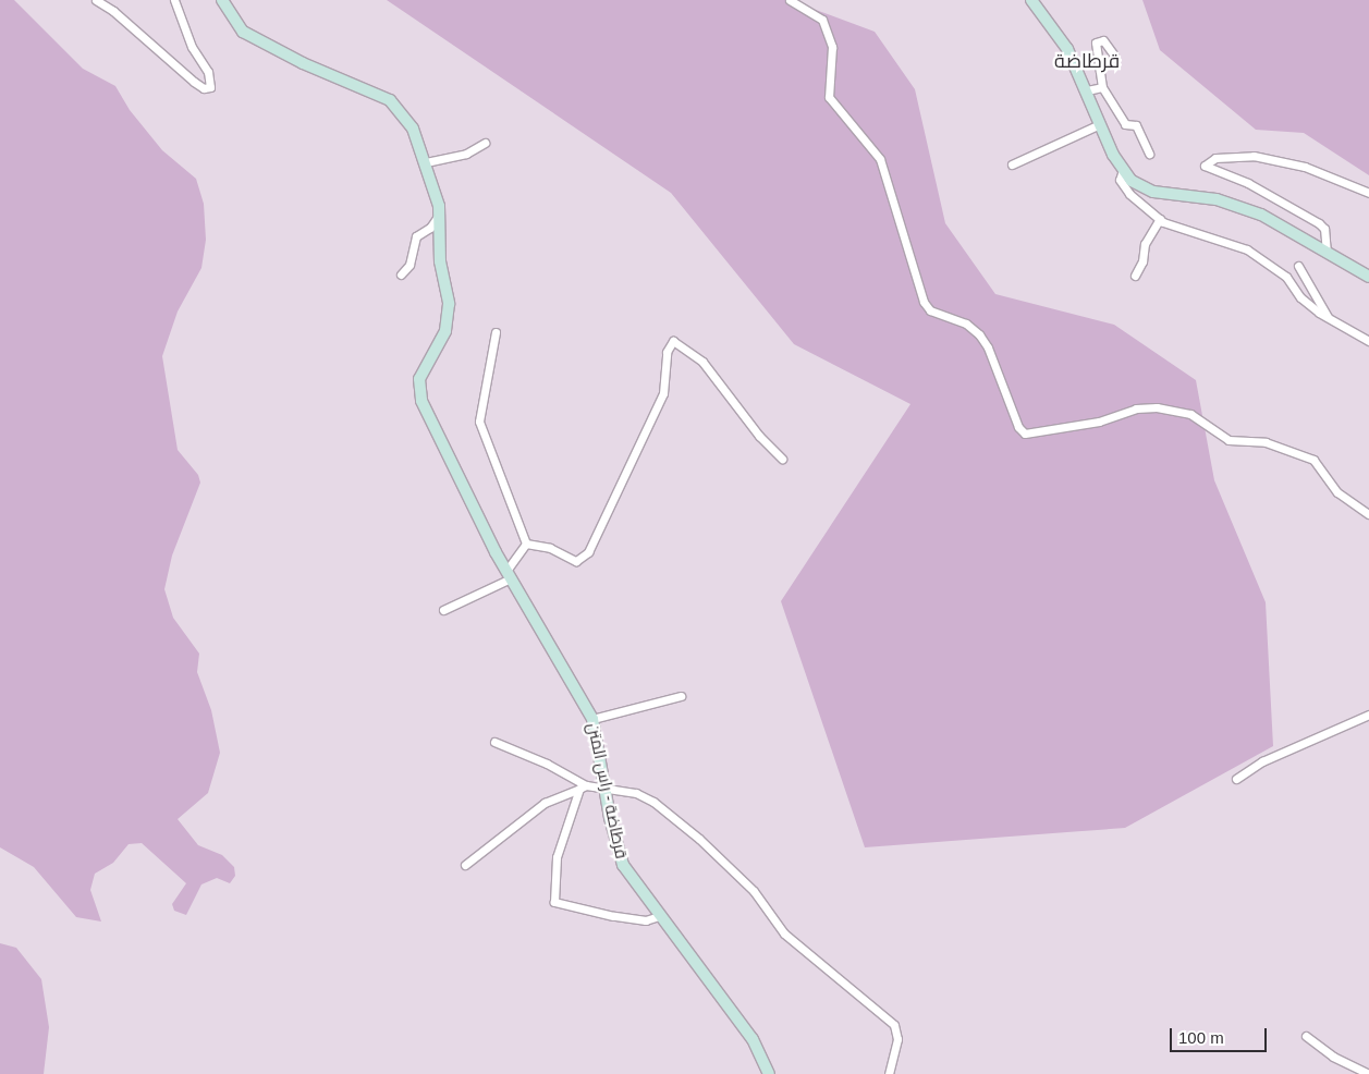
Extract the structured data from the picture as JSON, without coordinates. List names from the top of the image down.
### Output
{
  "streets": {
    "main road": ["قرطاضة - راس المتن"]
  },
  "districts": ["قرطاضة"],
  "scale_bar": "100 m"
}
